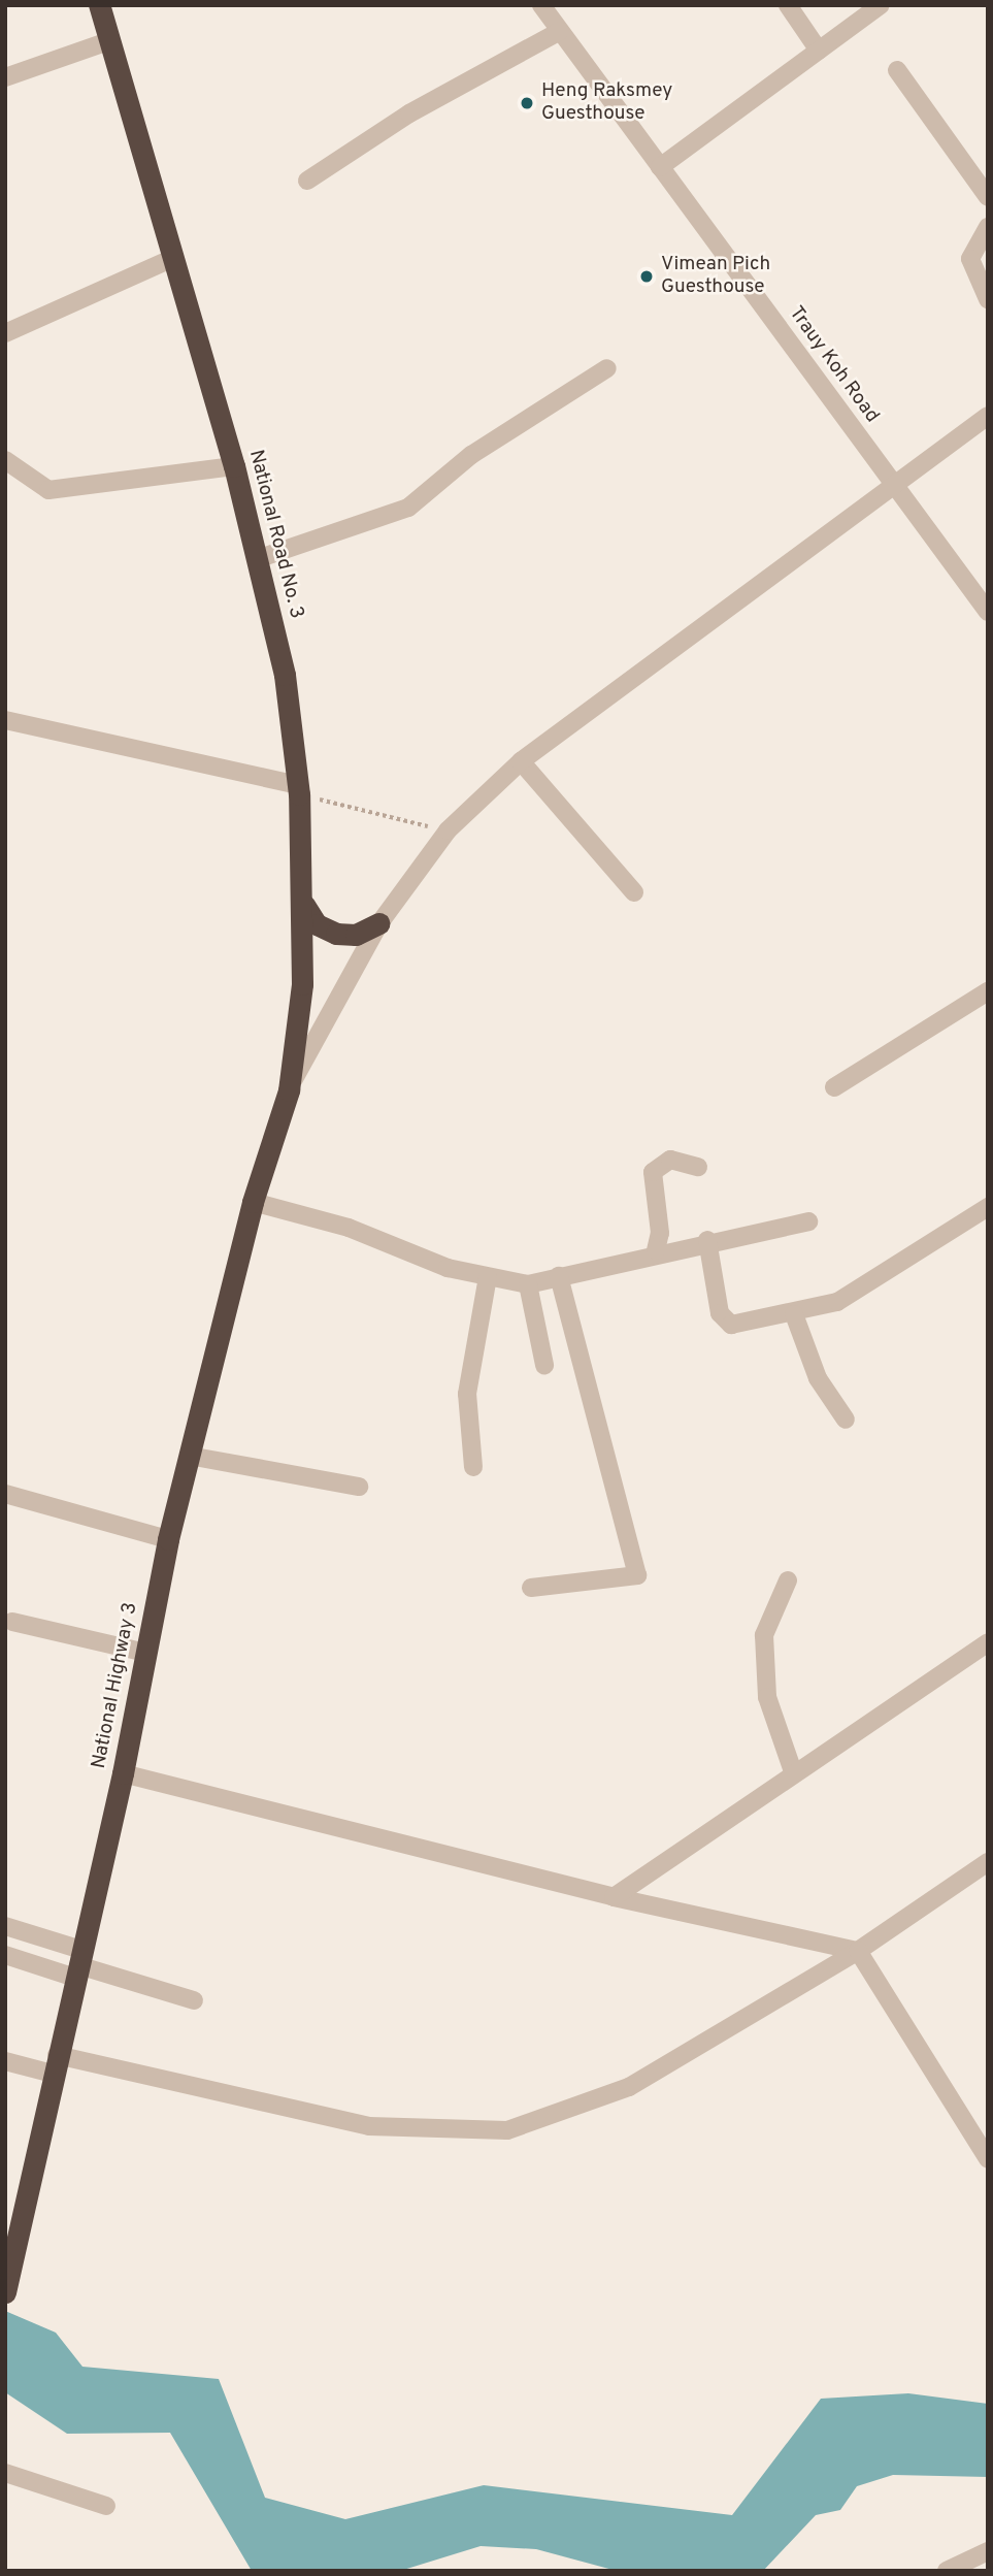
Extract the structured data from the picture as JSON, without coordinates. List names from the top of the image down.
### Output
{
  "streets": {
    "highway": ["National Road No. 3", "National Highway 3"],
    "street": ["Trauy Koh Road"]
  },
  "crossings": [
    ["National Road No. 3", "National Highway 3"]
  ],
  "places": ["Heng Raksmey Guesthouse", "Vimean Pich Guesthouse"]
}
